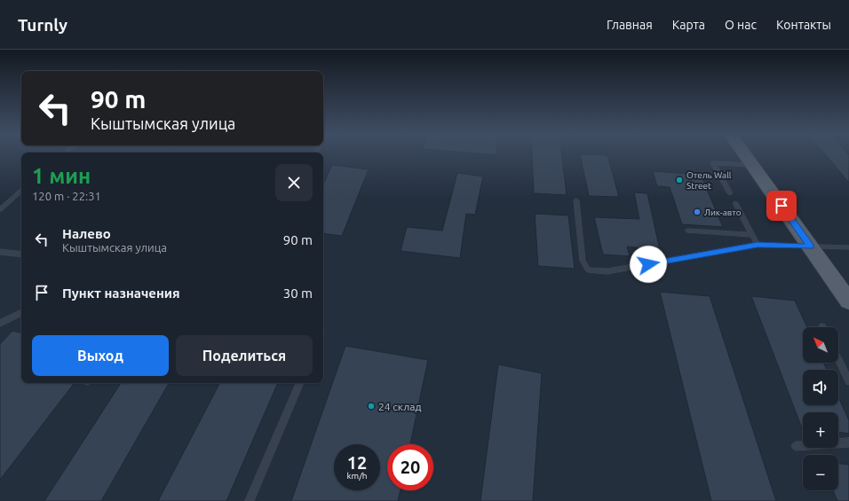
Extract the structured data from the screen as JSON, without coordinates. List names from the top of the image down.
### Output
{
  "places": ["Отель Wall Street", "Лик-авто", "24 склад"],
  "north": "top left",
  "page": {
    "header": "Turnly",
    "nav": [
      "Главная",
      "Карта",
      "О нас",
      "Контакты"
    ],
    "turn": ["90 m", "Кыштымская улица"],
    "heading": ["1 мин", "120 m · 22:31"],
    "list": [
      {
        "name": "Налево",
        "note": "Кыштымская улица",
        "value": "90 m"
      },
      {
        "name": "Пункт назначения",
        "value": "30 m"
      }
    ],
    "map_buttons": ["+", "−"],
    "buttons": ["Выход", "Поделиться"],
    "speed": "12 km/h",
    "limit": "20"
  }
}
